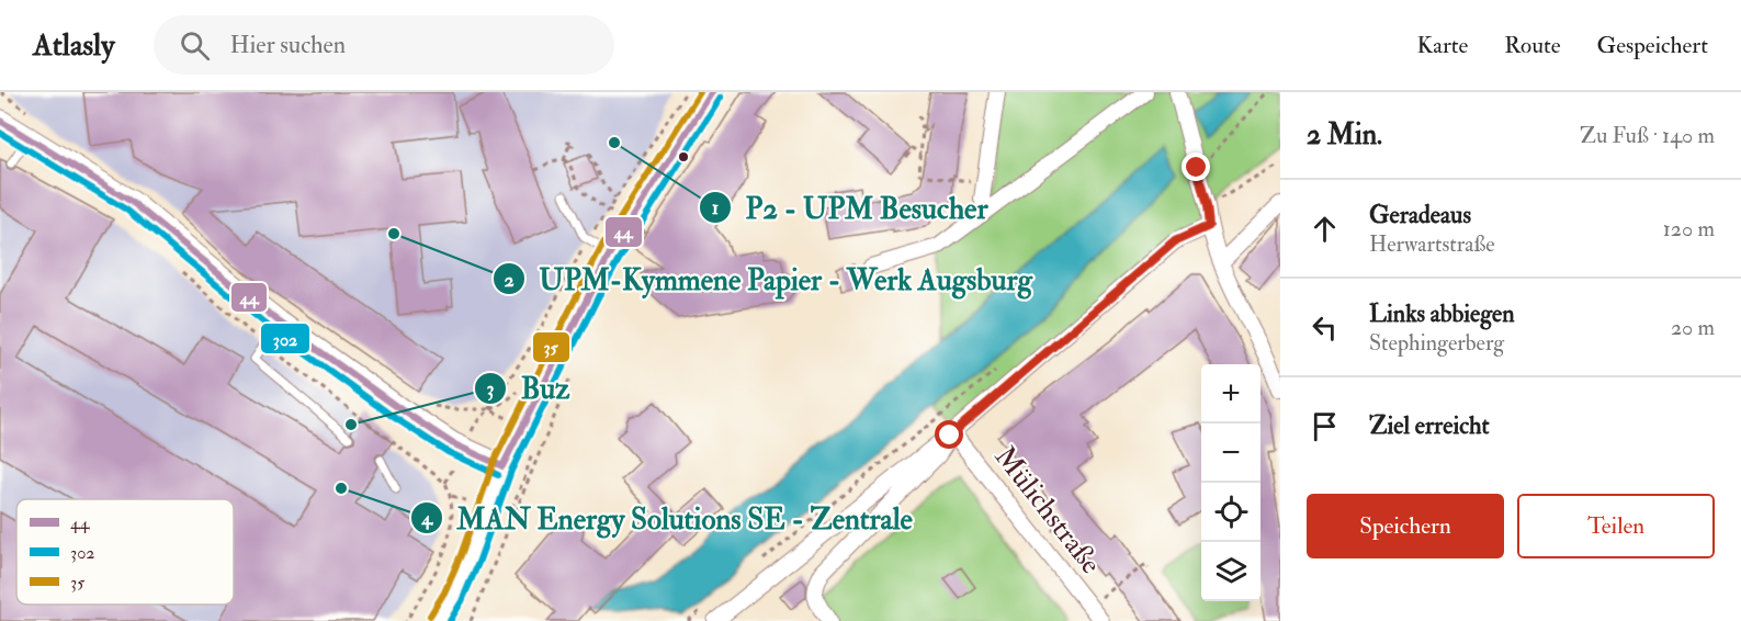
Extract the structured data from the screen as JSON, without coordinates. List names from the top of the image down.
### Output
{
  "streets": {
    "street": ["Mülichstraße"]
  },
  "places": [
    "P2 - UPM Besucher",
    "UPM-Kymmene Papier - Werk Augsburg",
    "Buz",
    "MAN Energy Solutions SE - Zentrale"
  ],
  "lines": ["transit line 44", "transit line 35", "transit line 302"],
  "legend": ["44", "302", "35"],
  "page": {
    "header": "Atlasly",
    "search": "Hier suchen",
    "nav": ["Karte", "Route", "Gespeichert"],
    "heading": ["2 Min.", "Zu Fuß · 140 m"],
    "list": [
      ["Geradeaus", "Herwartstraße", "120 m"],
      ["Links abbiegen", "Stephingerberg", "20 m"],
      "Ziel erreicht"
    ],
    "map_buttons": ["+", "−"],
    "buttons": ["Speichern", "Teilen"]
  }
}
